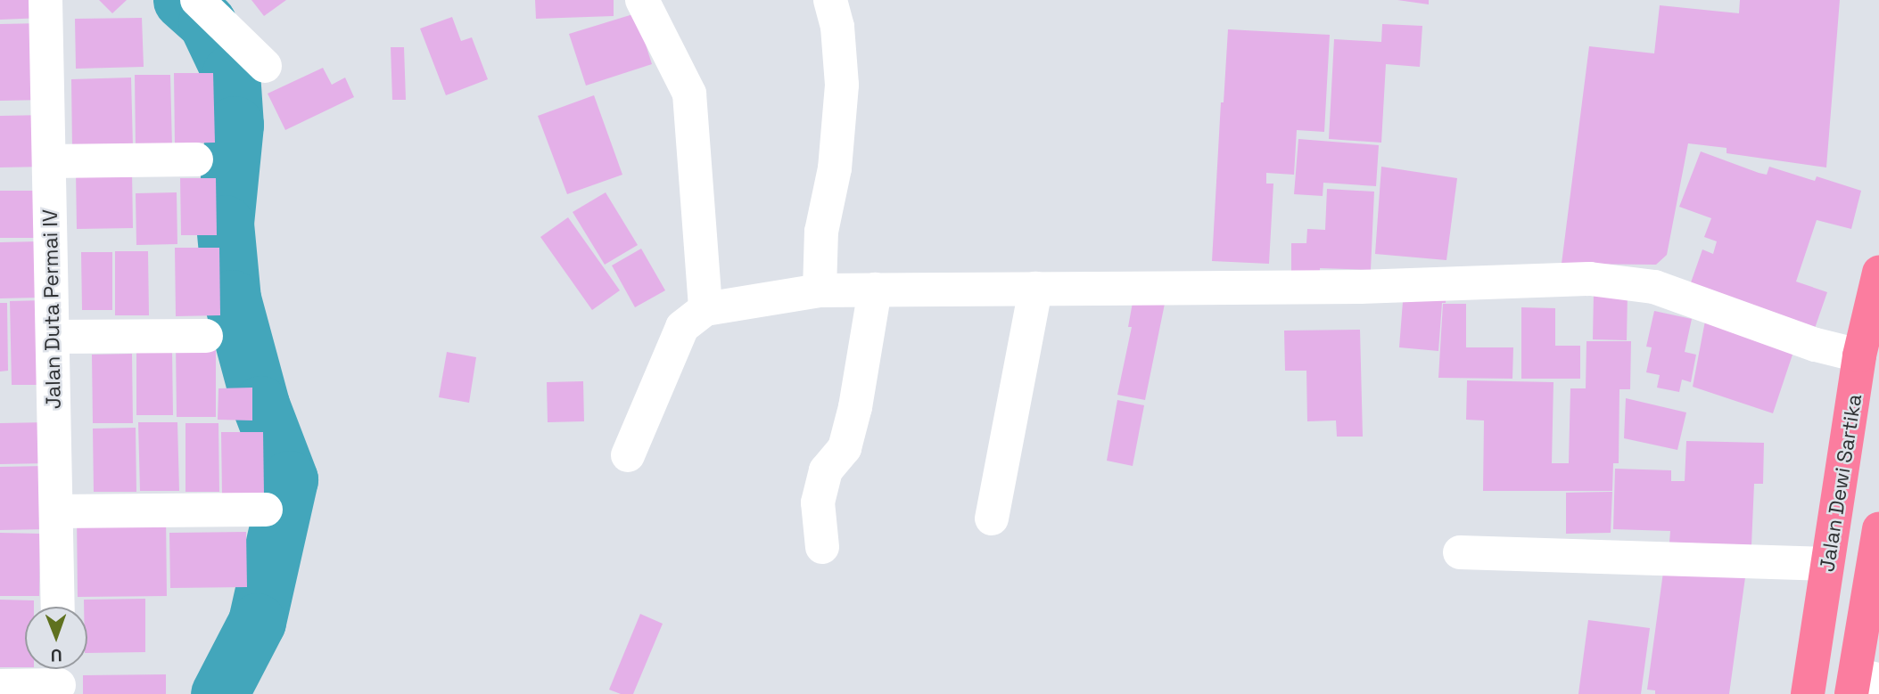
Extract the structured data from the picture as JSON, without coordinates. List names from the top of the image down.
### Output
{
  "streets": {
    "highway": ["Jalan Dewi Sartika"],
    "street": ["Jalan Duta Permai IV"]
  },
  "north": "bottom"
}
